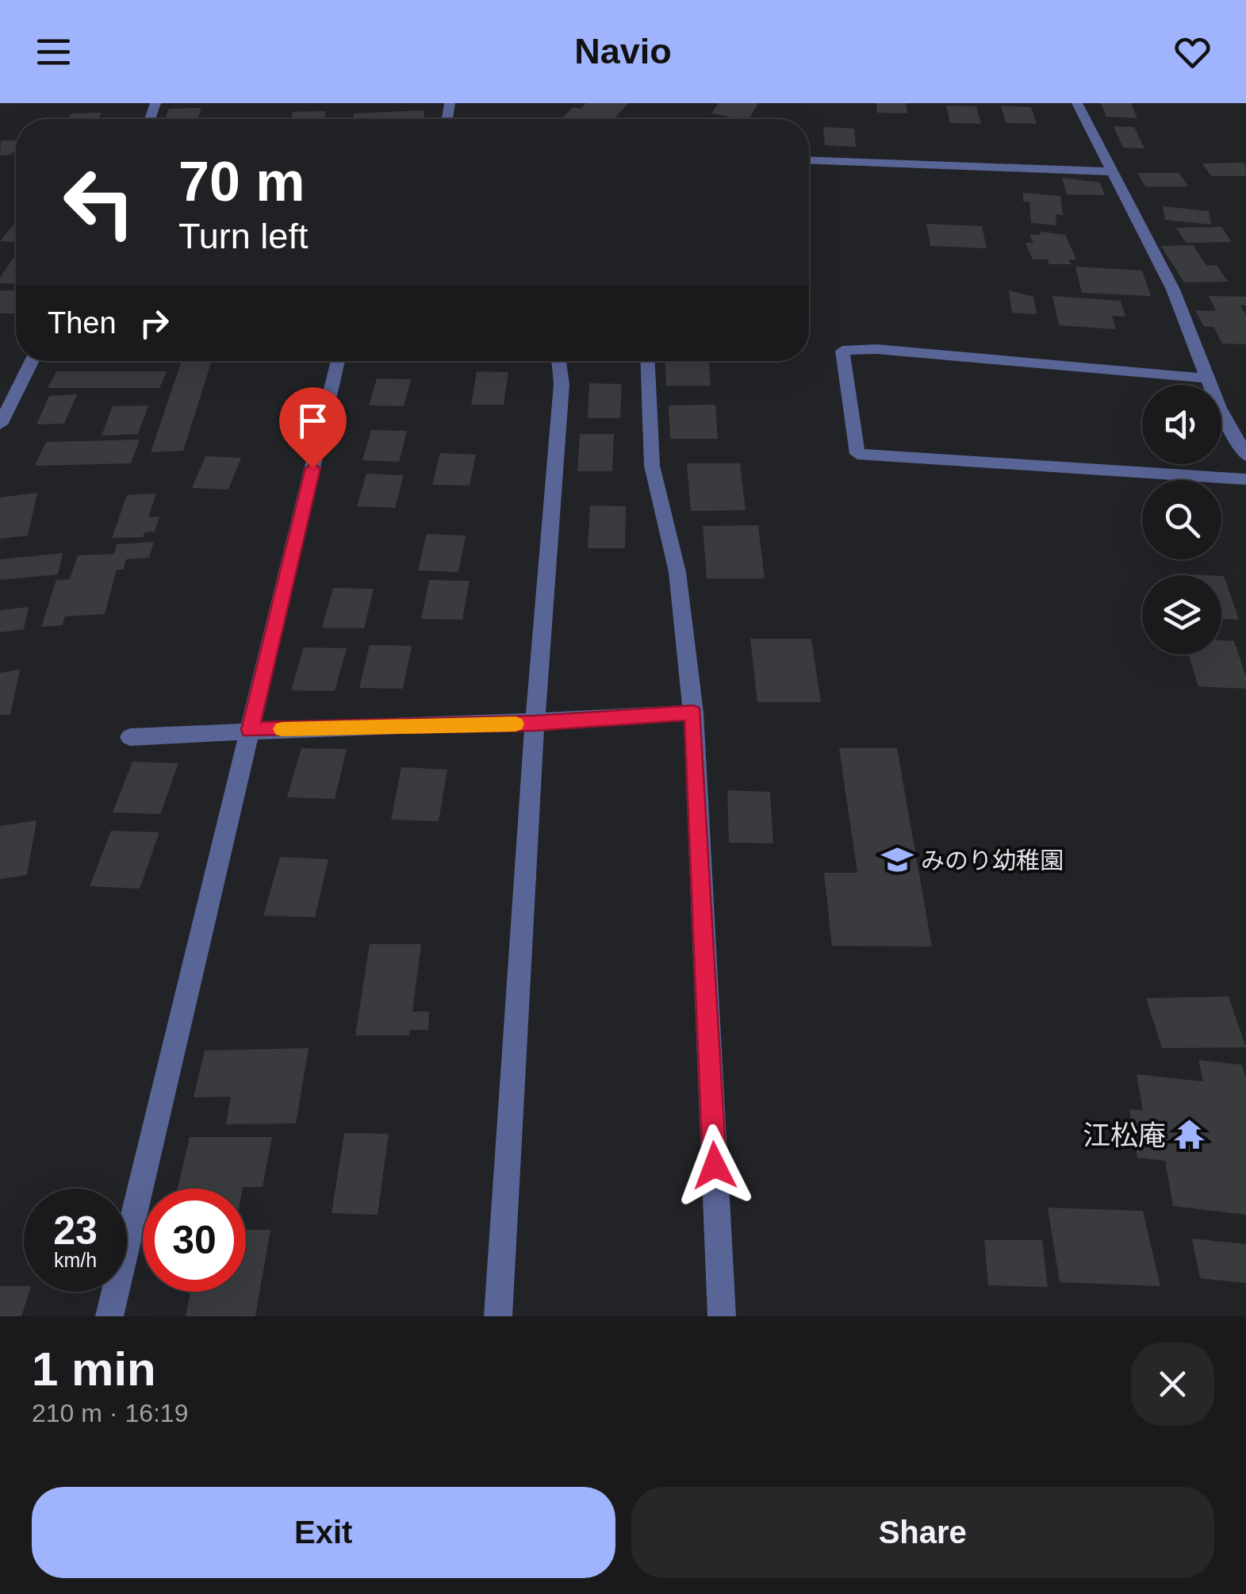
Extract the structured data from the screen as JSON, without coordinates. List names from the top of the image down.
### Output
{
  "places": {
    "school or university": ["みのり幼稚園"],
    "temple": ["江松庵"]
  },
  "page": {
    "header": "Navio",
    "turn": ["70 m", "Turn left"],
    "then": "Then",
    "speed": "23 km/h",
    "limit": "30",
    "heading": ["1 min", "210 m · 16:19"],
    "buttons": ["Exit", "Share"]
  }
}
